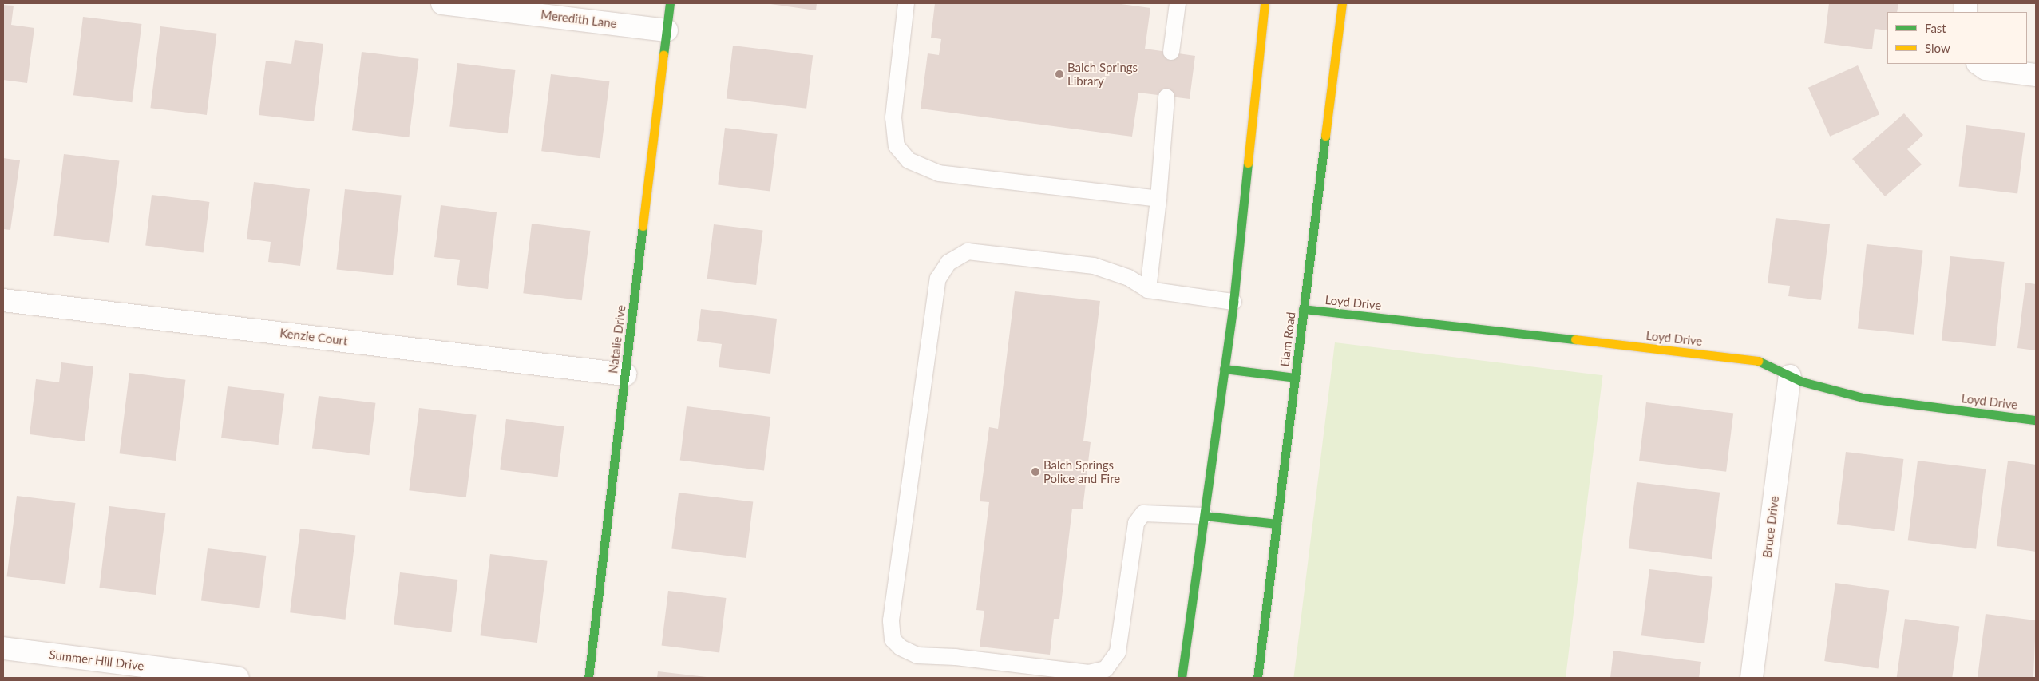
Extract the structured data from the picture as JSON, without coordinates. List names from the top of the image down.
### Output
{
  "streets": {
    "main road": ["Loyd Drive", "Natalie Drive", "Elam Road"],
    "street": [
      "Meredith Lane",
      "Kenzie Court",
      "Bruce Drive",
      "Summer Hill Drive"
    ]
  },
  "crossings": [
    ["Meredith Lane", "Natalie Drive"],
    ["Loyd Drive", "Elam Road"],
    ["Loyd Drive", "Bruce Drive"],
    ["Kenzie Court", "Natalie Drive"]
  ],
  "places": ["Balch Springs Library", "Balch Springs Police and Fire"],
  "legend": ["Fast", "Slow"]
}
